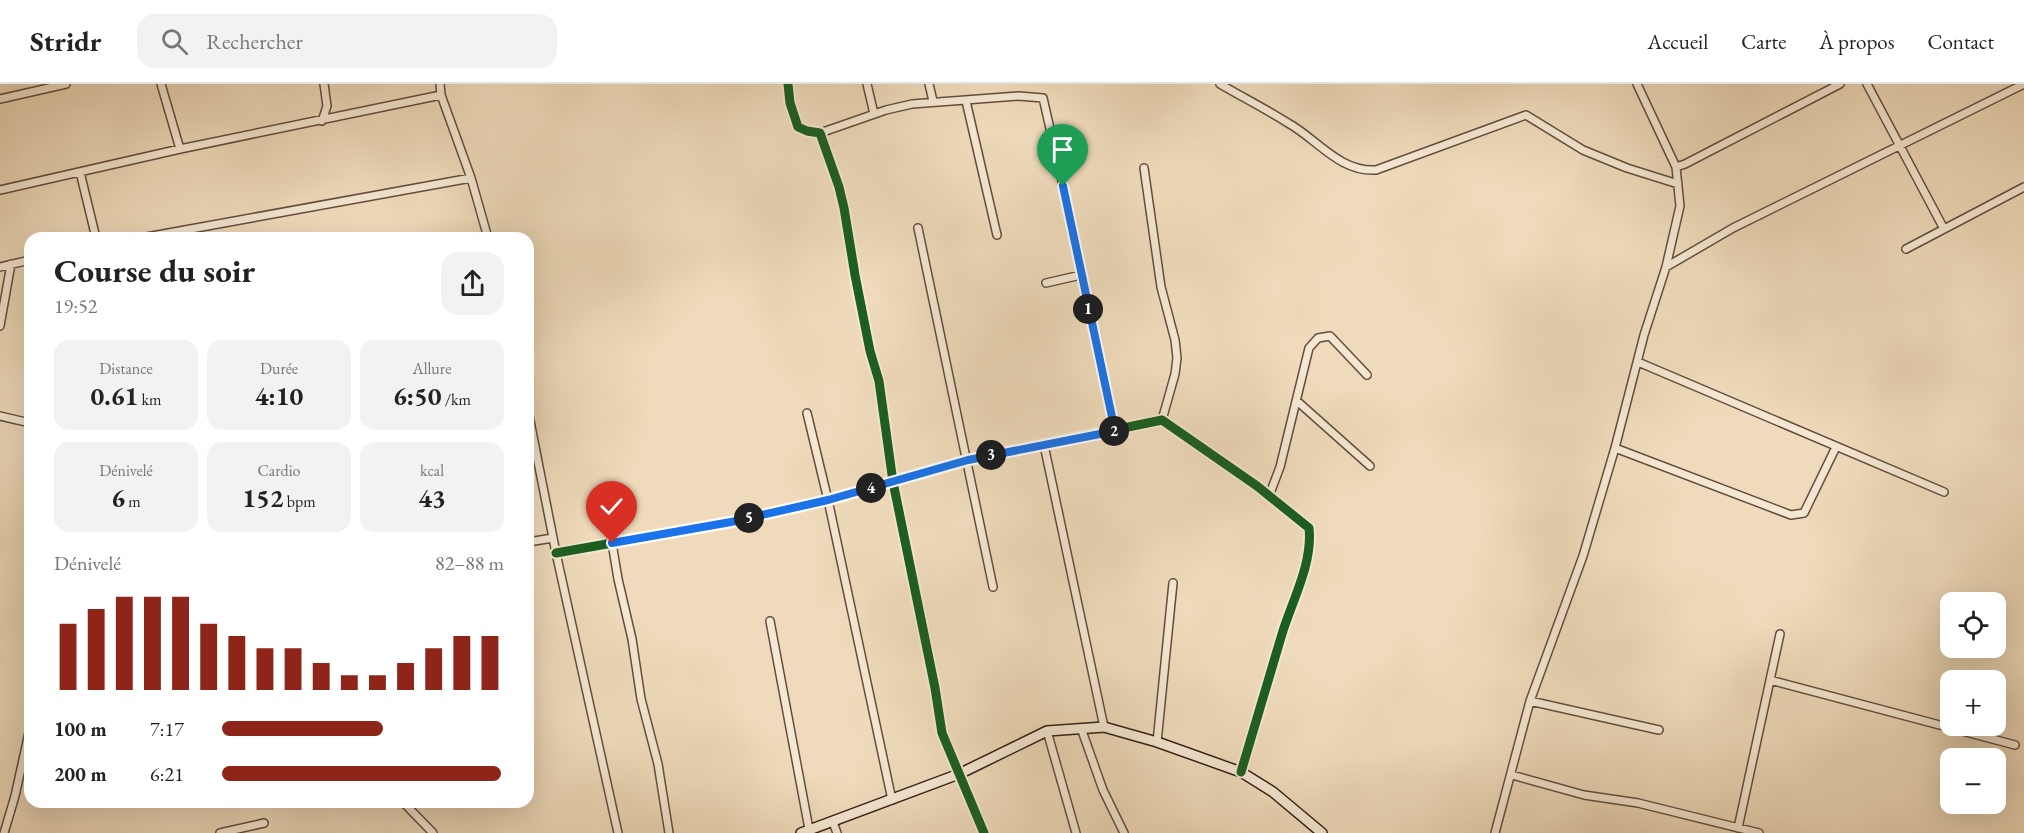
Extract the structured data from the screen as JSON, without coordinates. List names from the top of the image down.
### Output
{
  "page": {
    "header": "Stridr",
    "search": "Rechercher",
    "nav": [
      "Accueil",
      "Carte",
      "À propos",
      "Contact"
    ],
    "heading": ["Course du soir", "19:52"],
    "pins": [
      "1",
      "2",
      "3",
      "4",
      "5"
    ],
    "stats": [
      ["Distance", "0.61 km"],
      ["Durée", "4:10"],
      ["Allure", "6:50 /km"],
      ["Dénivelé", "6 m"],
      ["Cardio", "152 bpm"],
      ["kcal", "43"]
    ],
    "chart": ["Dénivelé", "82–88 m"],
    "map_buttons": ["+", "−"],
    "list": [
      {
        "name": "100 m",
        "note": "7:17"
      },
      {
        "name": "200 m",
        "note": "6:21"
      }
    ]
  }
}
